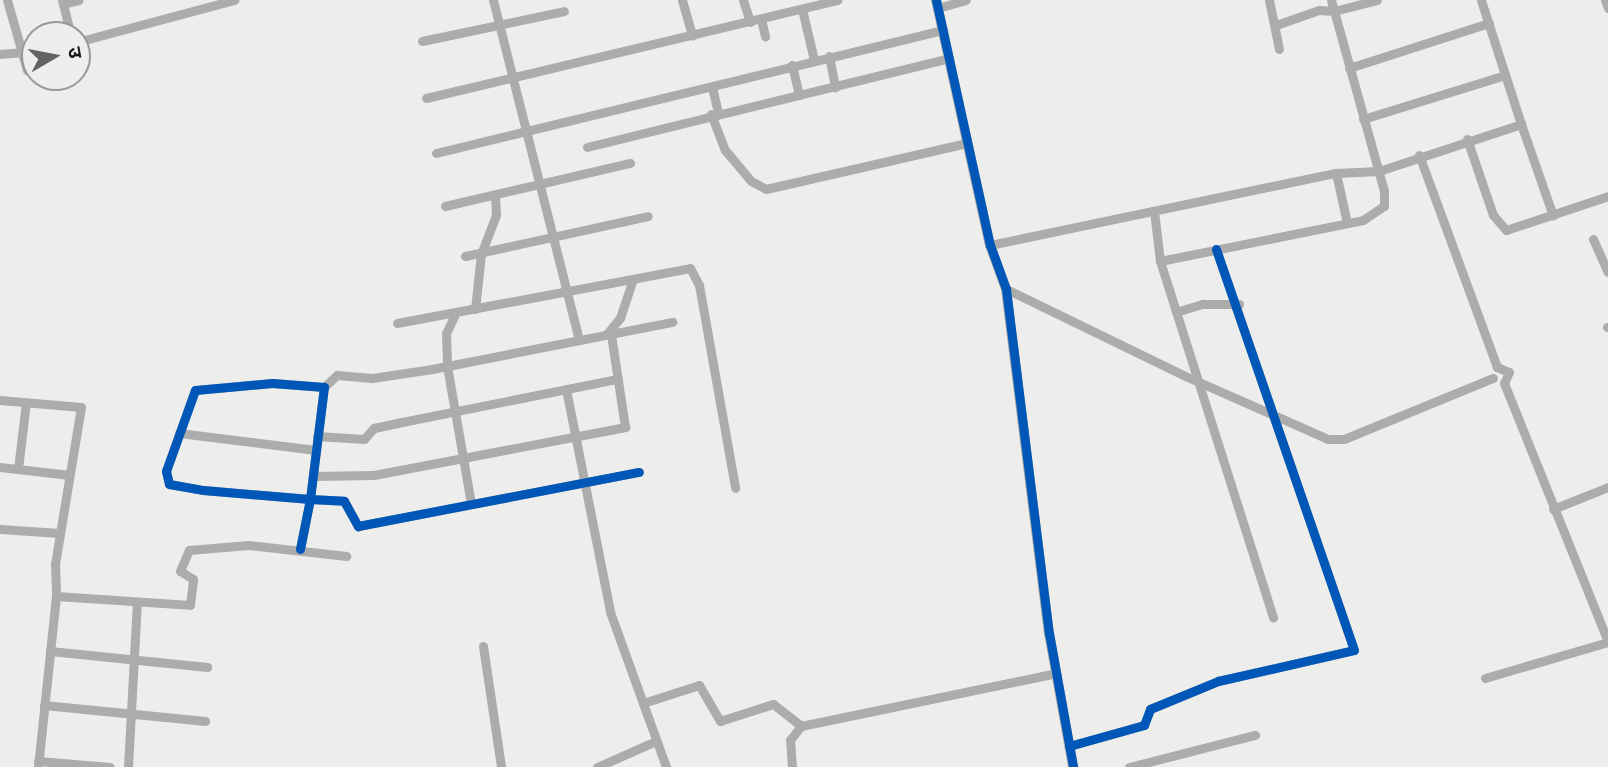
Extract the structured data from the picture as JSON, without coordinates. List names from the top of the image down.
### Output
{
  "north": "right"
}
